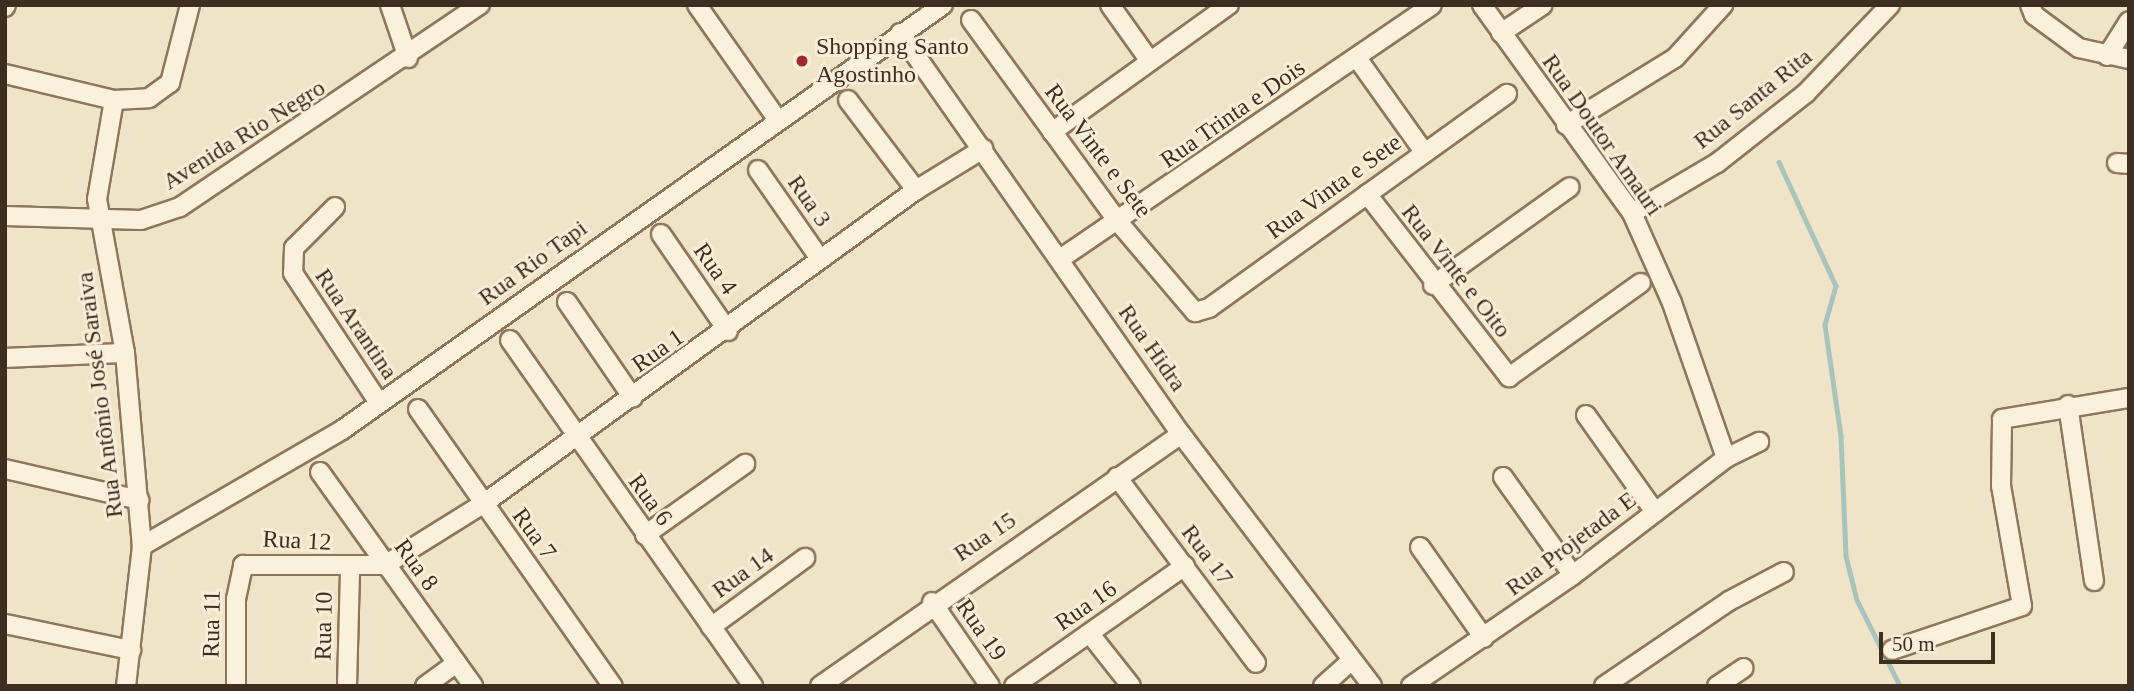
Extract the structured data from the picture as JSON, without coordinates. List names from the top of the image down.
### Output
{
  "streets": {
    "street": [
      "Rua Santa Rita",
      "Rua Trinta e Dois",
      "Avenida Rio Negro",
      "Rua Doutor Amauri",
      "Rua Vinte e Sete",
      "Rua Vinta e Sete",
      "Rua 3",
      "Rua Rio Tapi",
      "Rua 4",
      "Rua Vinte e Oito",
      "Rua Arantina",
      "Rua Hidra",
      "Rua 1",
      "Rua Antônio José Saraiva",
      "Rua 6",
      "Rua 7",
      "Rua 15",
      "Rua 12",
      "Rua Projetada E",
      "Rua 17",
      "Rua 8",
      "Rua 14",
      "Rua 16",
      "Rua 11",
      "Rua 10",
      "Rua 19"
    ]
  },
  "crossings": [
    ["Rua Santa Rita", "Rua Doutor Amauri"],
    ["Rua Trinta e Dois", "Rua Vinte e Sete"],
    ["Rua Trinta e Dois", "Rua Hidra"],
    ["Avenida Rio Negro", "Rua Antônio José Saraiva"],
    ["Rua Doutor Amauri", "Rua Projetada E"],
    ["Rua Vinte e Sete", "Rua Vinta e Sete"],
    ["Rua Vinta e Sete", "Rua Vinte e Oito"],
    ["Rua 3", "Rua 1"],
    ["Rua Rio Tapi", "Rua Arantina"],
    ["Rua Rio Tapi", "Rua Hidra"],
    ["Rua Rio Tapi", "Rua Antônio José Saraiva"],
    ["Rua 4", "Rua 1"],
    ["Rua Hidra", "Rua 1"],
    ["Rua Hidra", "Rua 15"],
    ["Rua 1", "Rua 6"],
    ["Rua 1", "Rua 7"],
    ["Rua 1", "Rua 12"],
    ["Rua 1", "Rua 8"],
    ["Rua 1", "Rua 10"],
    ["Rua 6", "Rua 14"],
    ["Rua 15", "Rua 17"],
    ["Rua 15", "Rua 19"],
    ["Rua 12", "Rua 11"],
    ["Rua 12", "Rua 10"],
    ["Rua 17", "Rua 16"]
  ],
  "places": ["Shopping Santo Agostinho"],
  "scale_bar": "50 m"
}
